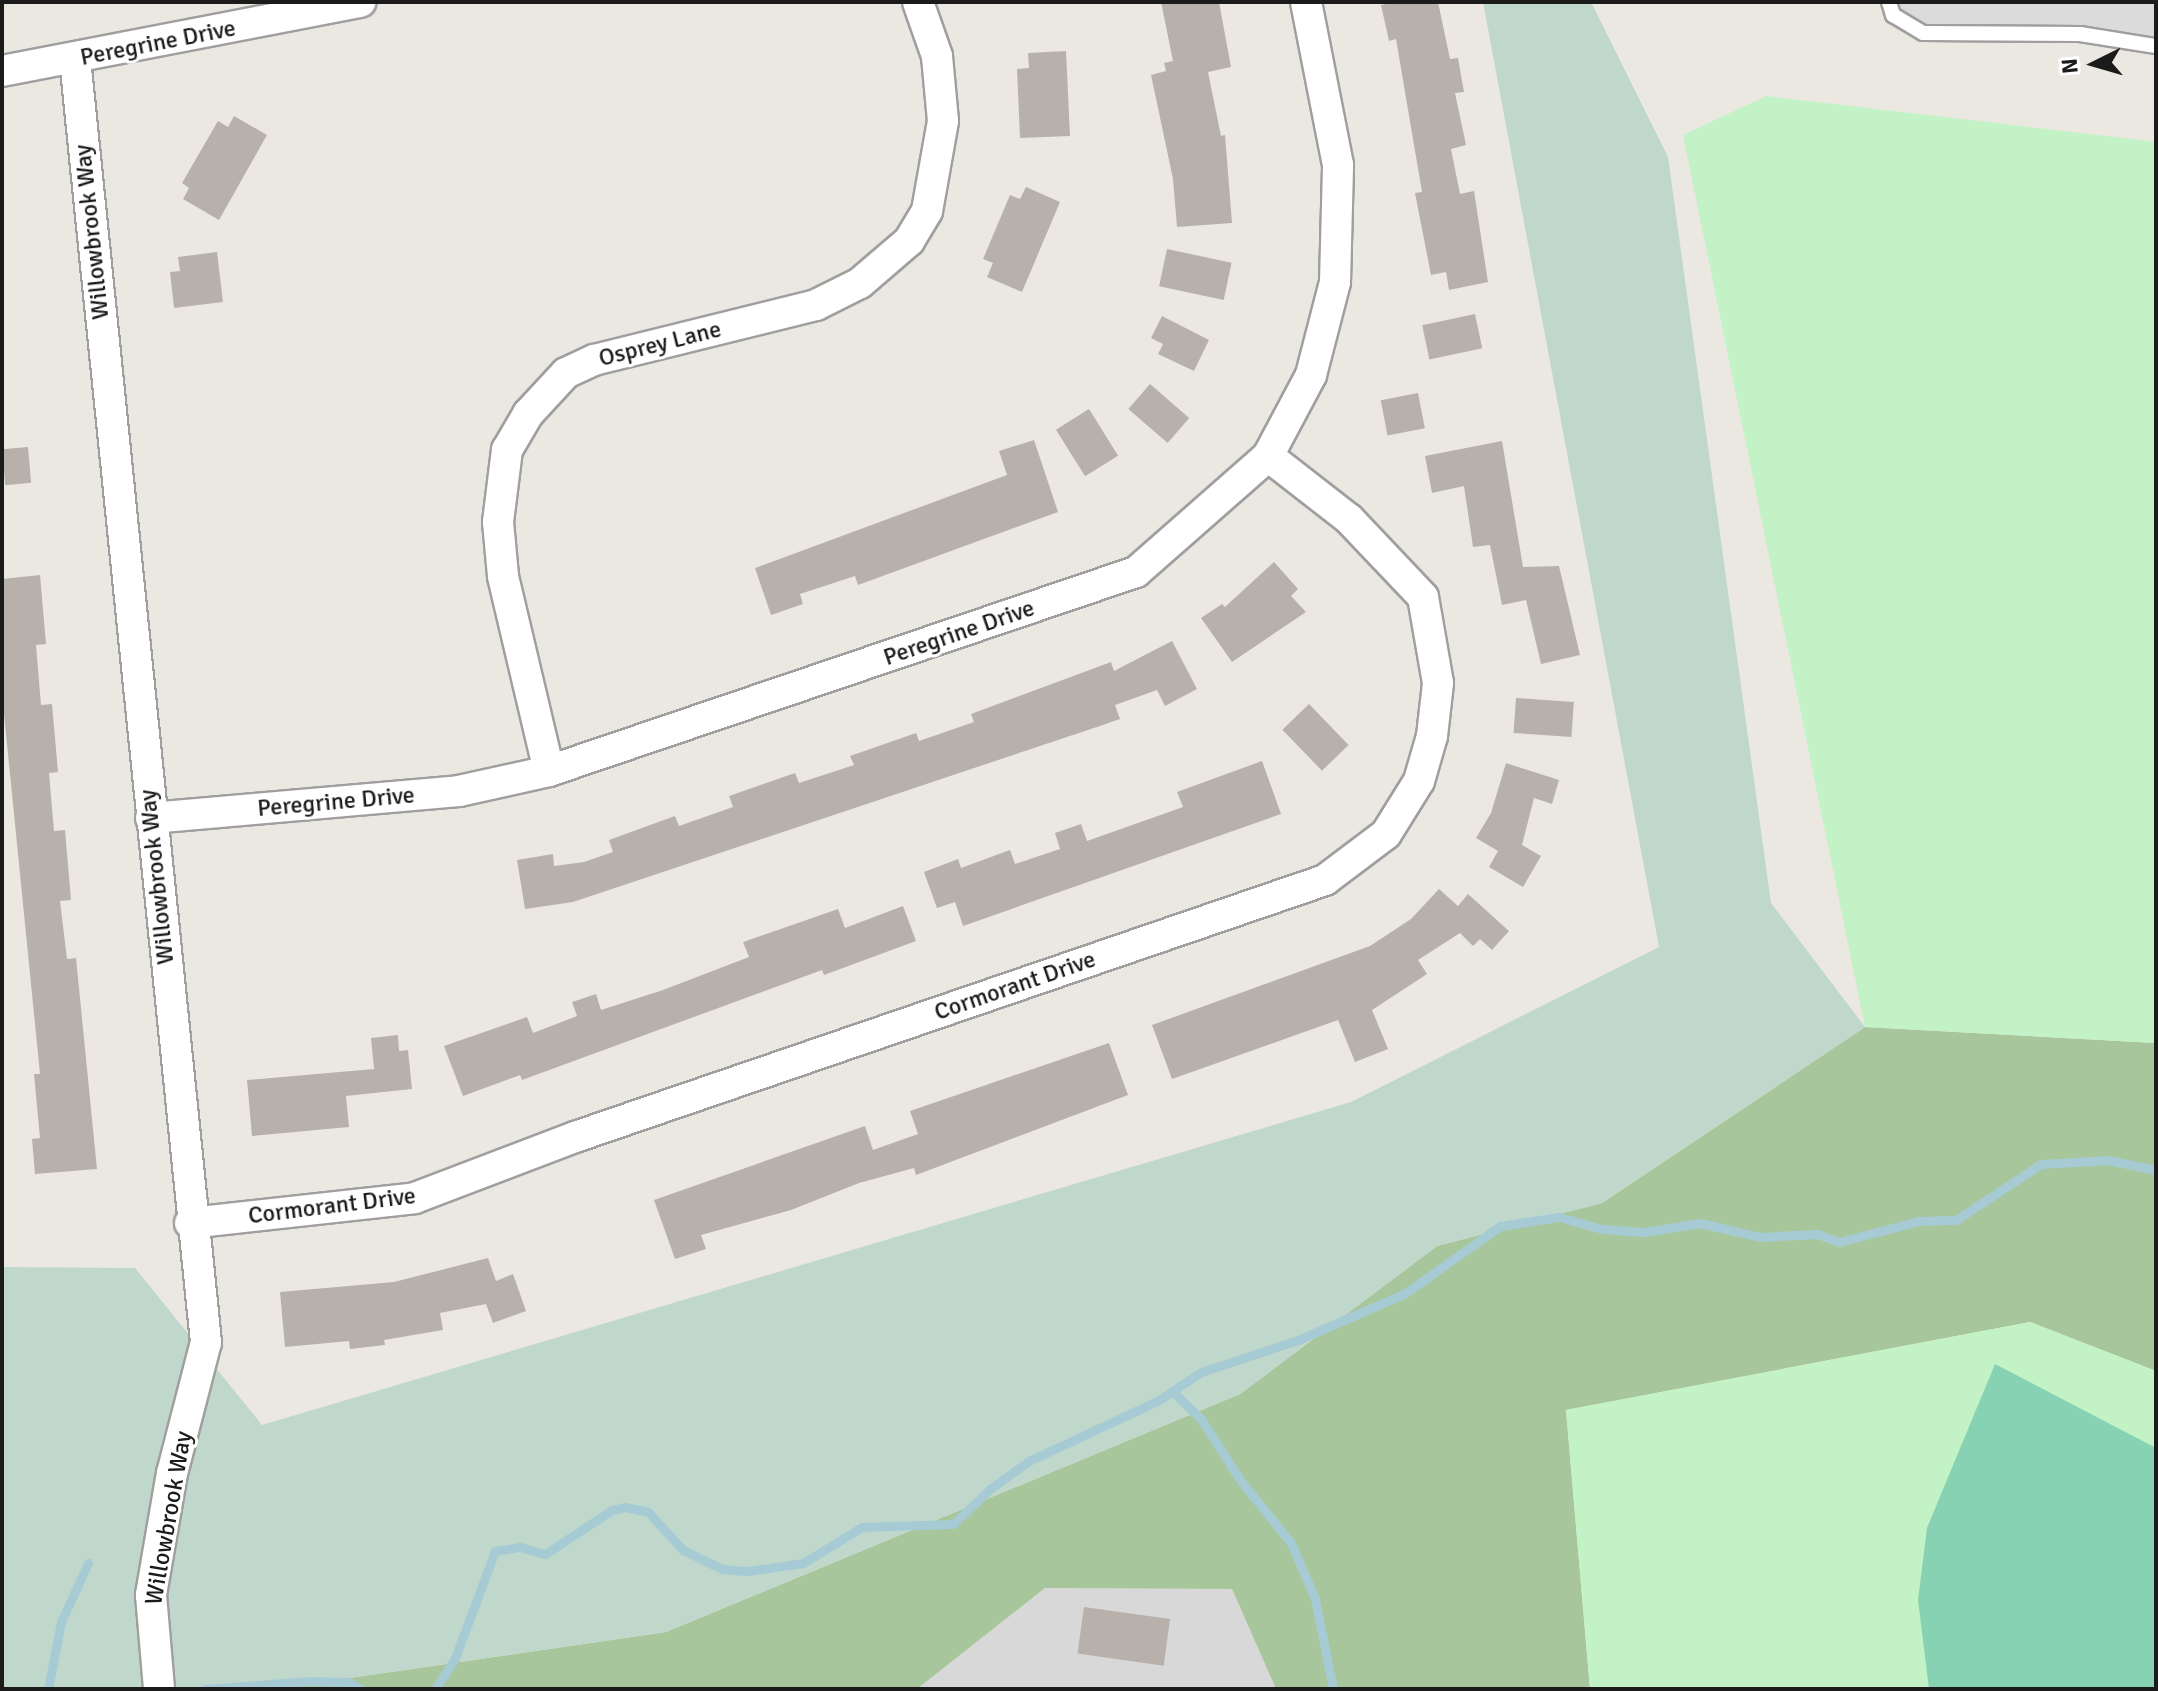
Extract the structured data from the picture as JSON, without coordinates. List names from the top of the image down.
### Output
{
  "streets": {
    "street": [
      "Peregrine Drive",
      "Willowbrook Way",
      "Osprey Lane",
      "Cormorant Drive"
    ]
  },
  "crossings": [
    ["Peregrine Drive", "Willowbrook Way"],
    ["Peregrine Drive", "Osprey Lane"],
    ["Peregrine Drive", "Cormorant Drive"],
    ["Willowbrook Way", "Cormorant Drive"]
  ],
  "north": "left"
}
